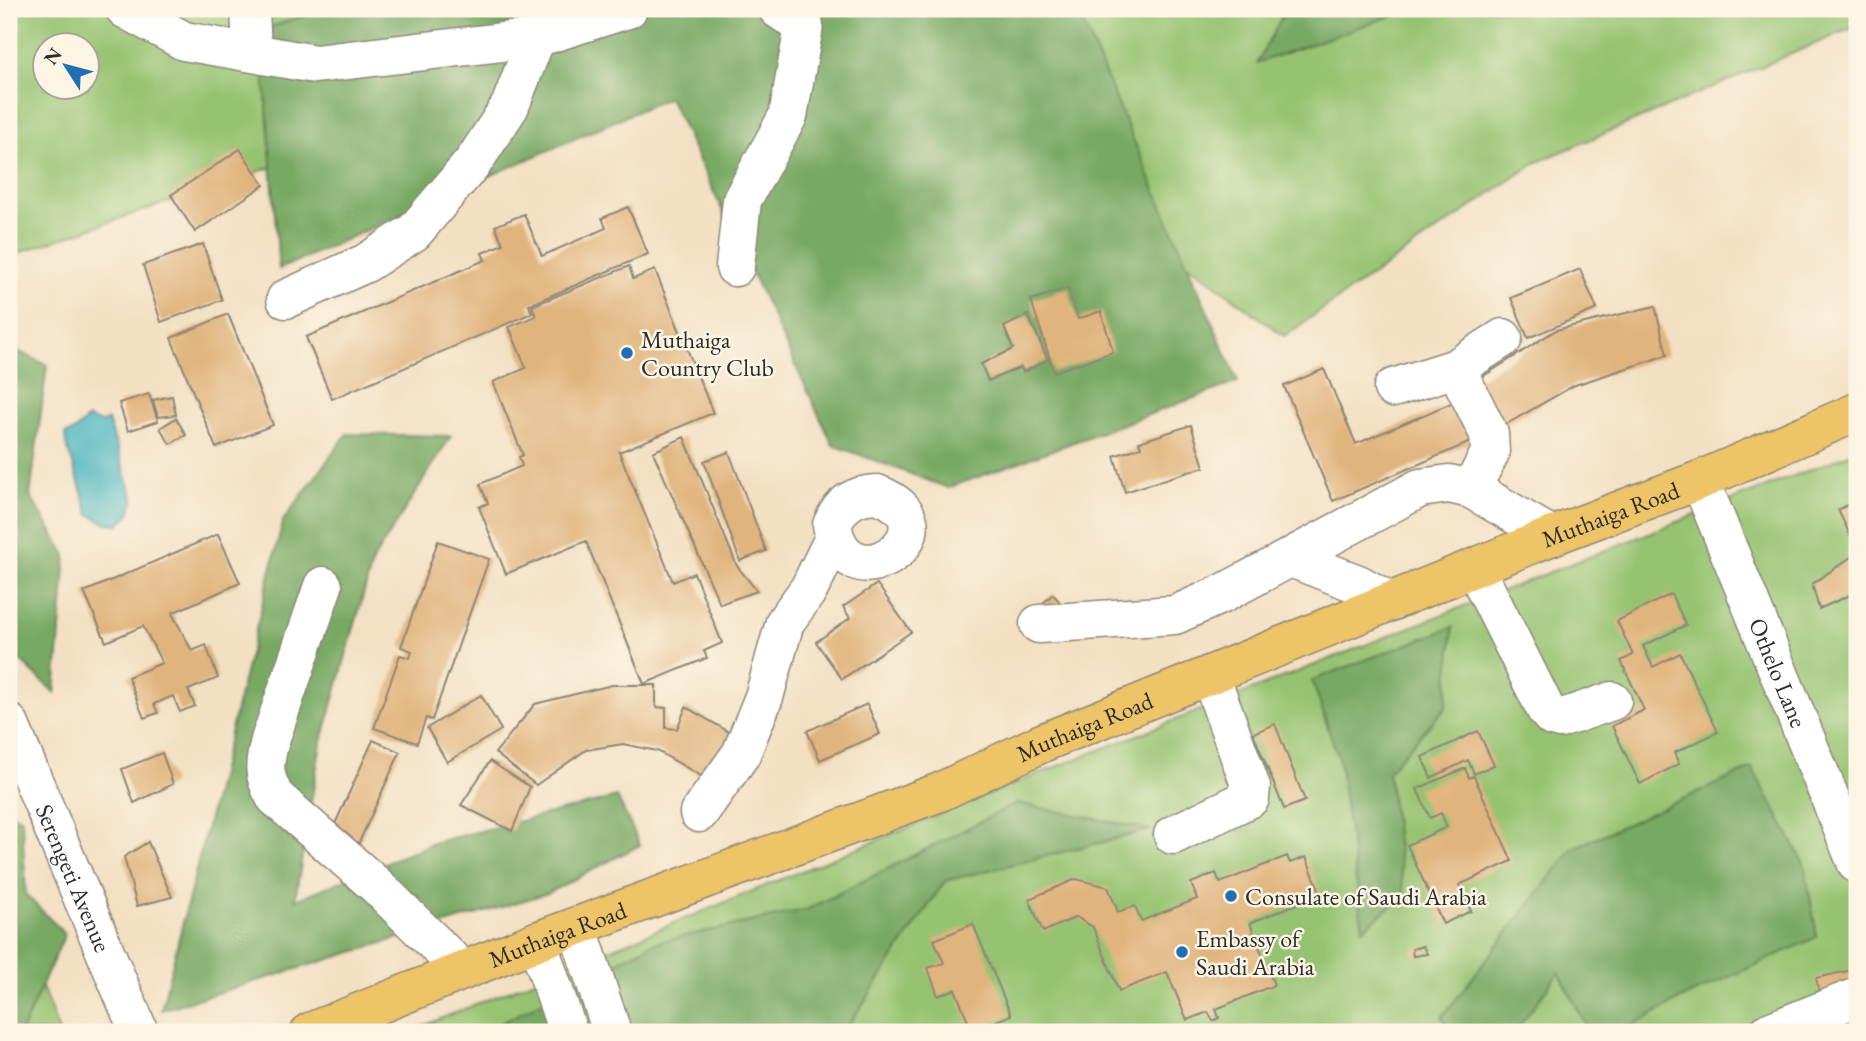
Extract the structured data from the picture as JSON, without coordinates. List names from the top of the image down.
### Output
{
  "streets": {
    "main road": ["Muthaiga Road"],
    "street": ["Othelo Lane", "Serengeti Avenue"]
  },
  "crossings": [
    ["Muthaiga Road", "Othelo Lane"]
  ],
  "places": ["Muthaiga Country Club", "Consulate of Saudi Arabia", "Embassy of Saudi Arabia"],
  "north": "top left"
}
